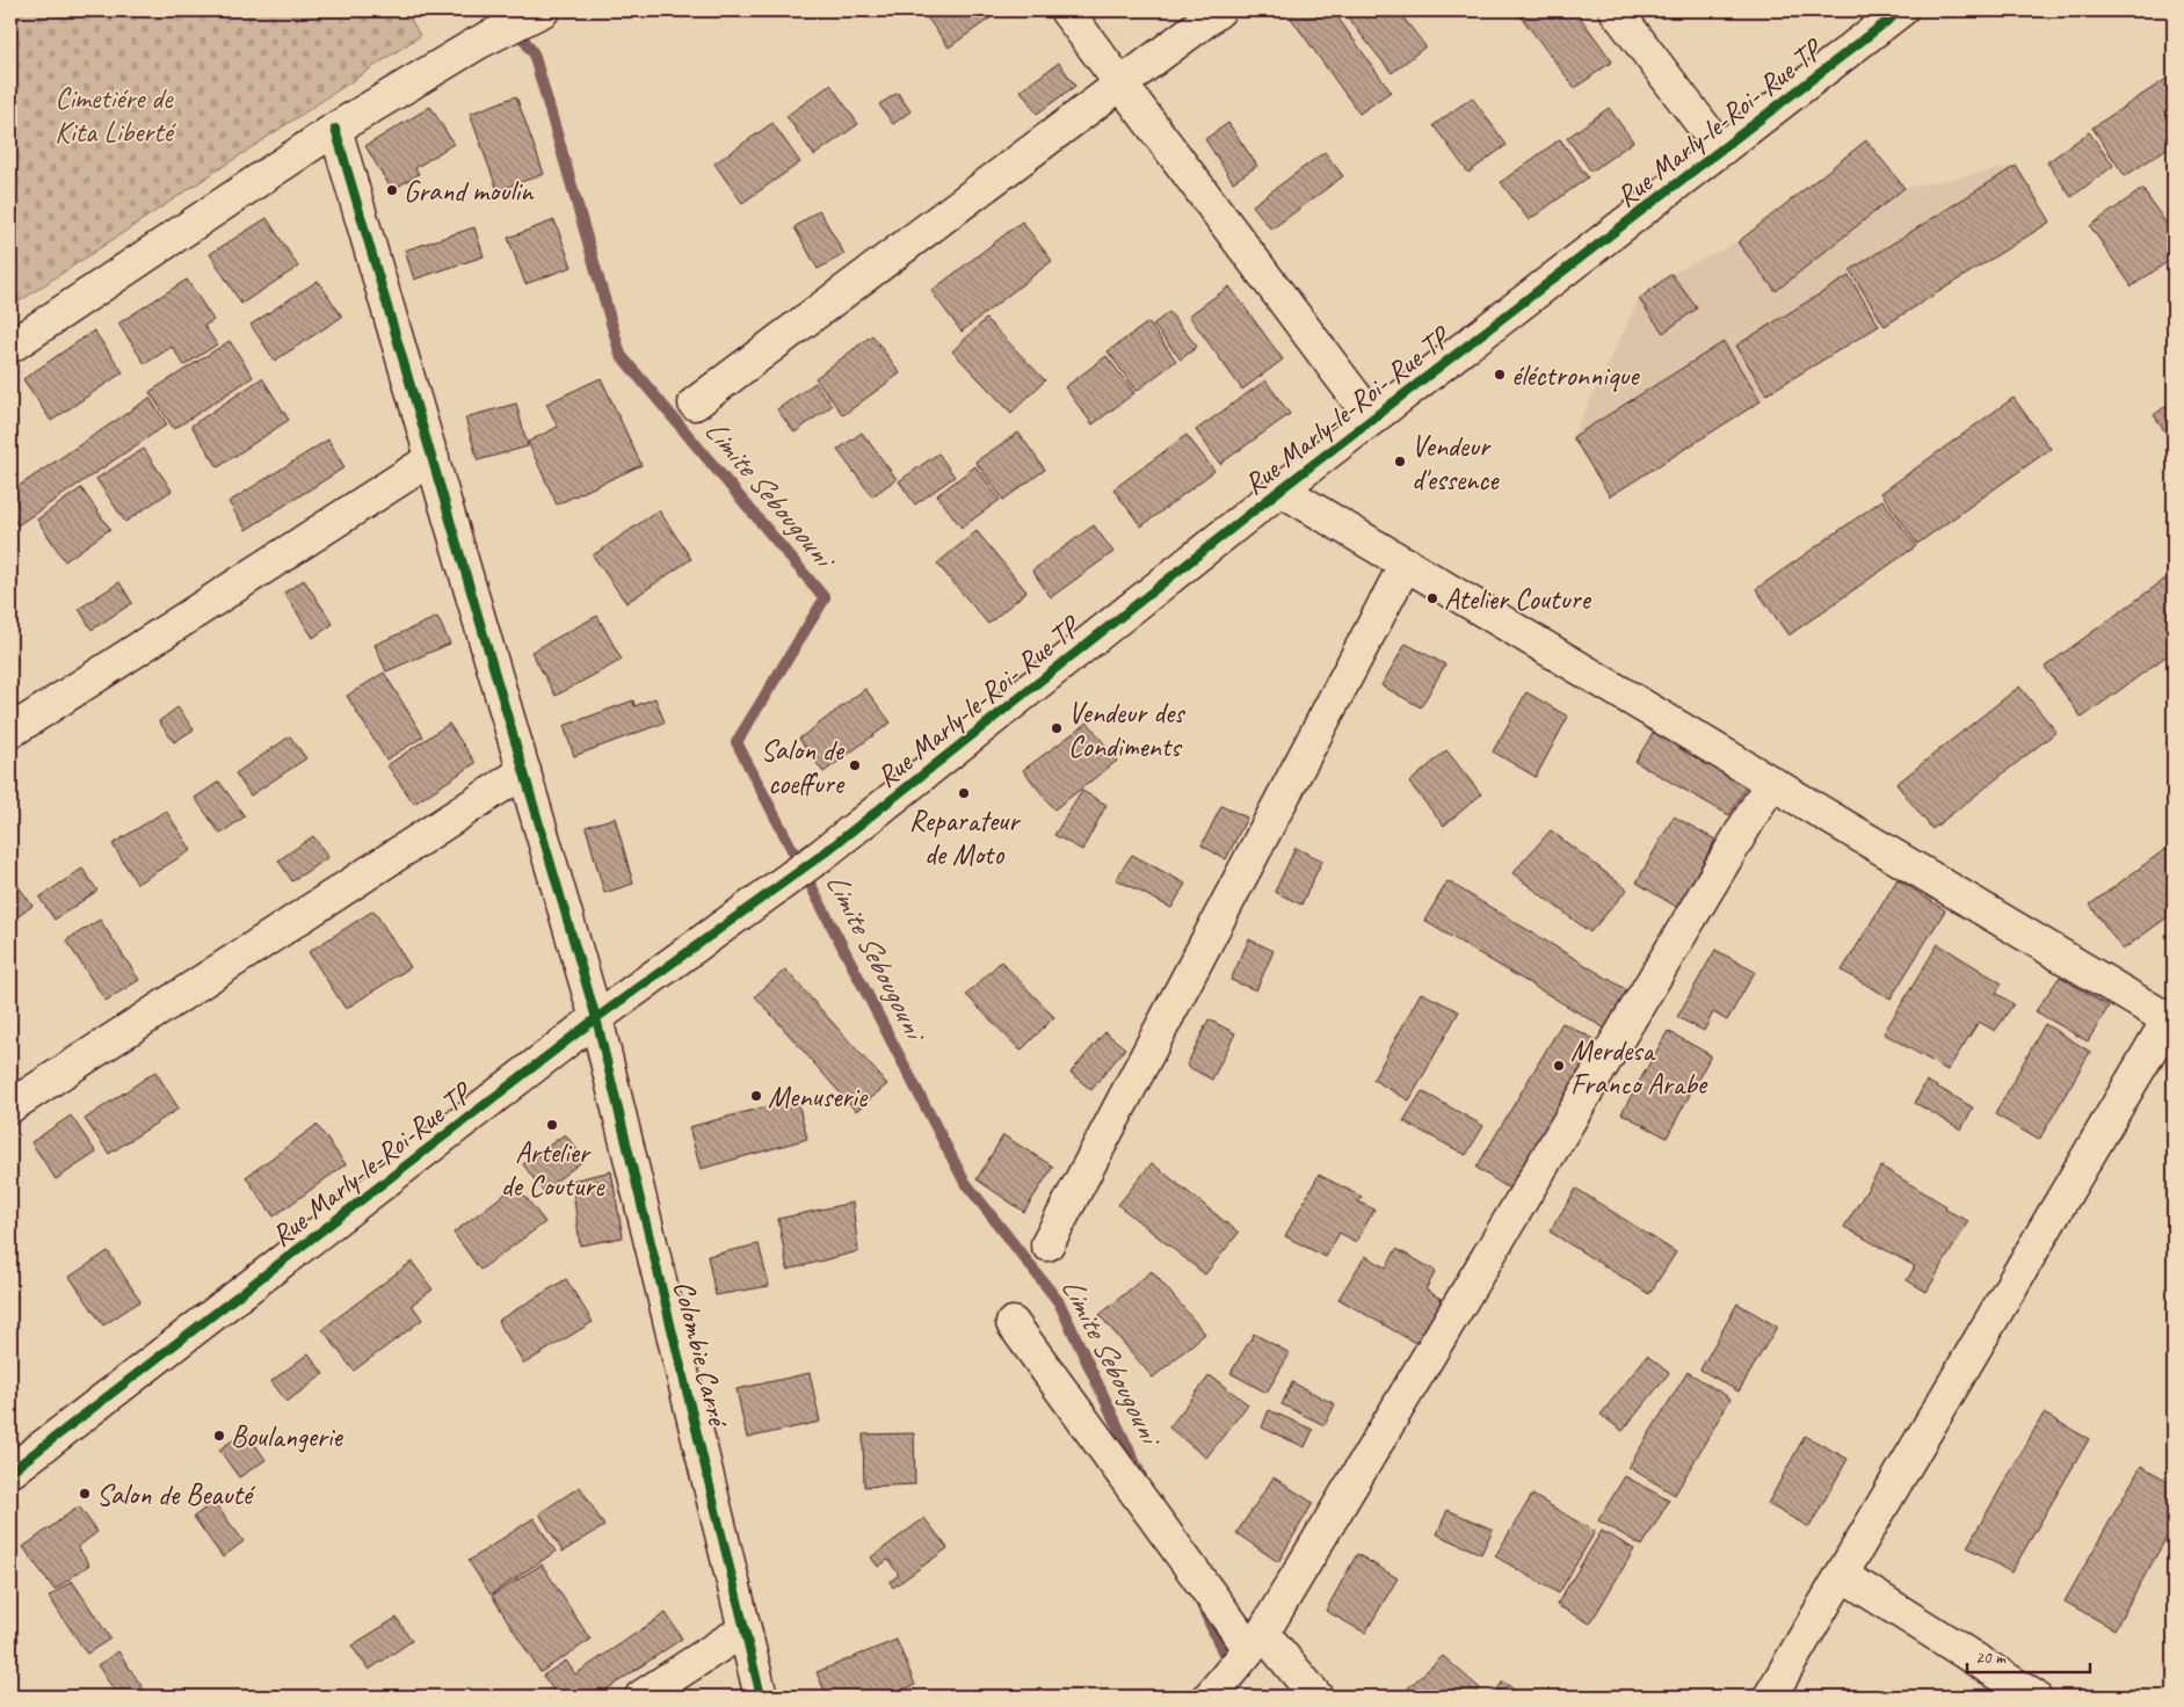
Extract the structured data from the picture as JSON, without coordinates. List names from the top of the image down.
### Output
{
  "streets": {
    "street": ["Rue Marly-le-Roi- Rue TP", "Rue Marly-le-Roi-Rue TP", "Colombie Carré"]
  },
  "crossings": [
    ["Rue Marly-le-Roi- Rue TP", "Rue Marly-le-Roi-Rue TP"],
    ["Rue Marly-le-Roi-Rue TP", "Colombie Carré"]
  ],
  "water": ["Limite Sebougouni"],
  "parks": ["Cimetiére de Kita Liberté"],
  "places": [
    "Grand moulin",
    "éléctronnique",
    "Vendeur d'essence",
    "Atelier Couture",
    "Vendeur des Condiments",
    "Salon de coeffure",
    "Reparateur de Moto",
    "Merdesa Franco Arabe",
    "Menuserie",
    "Artelier de Couture",
    "Boulangerie",
    "Salon de Beauté"
  ],
  "scale_bar": "20 m"
}
